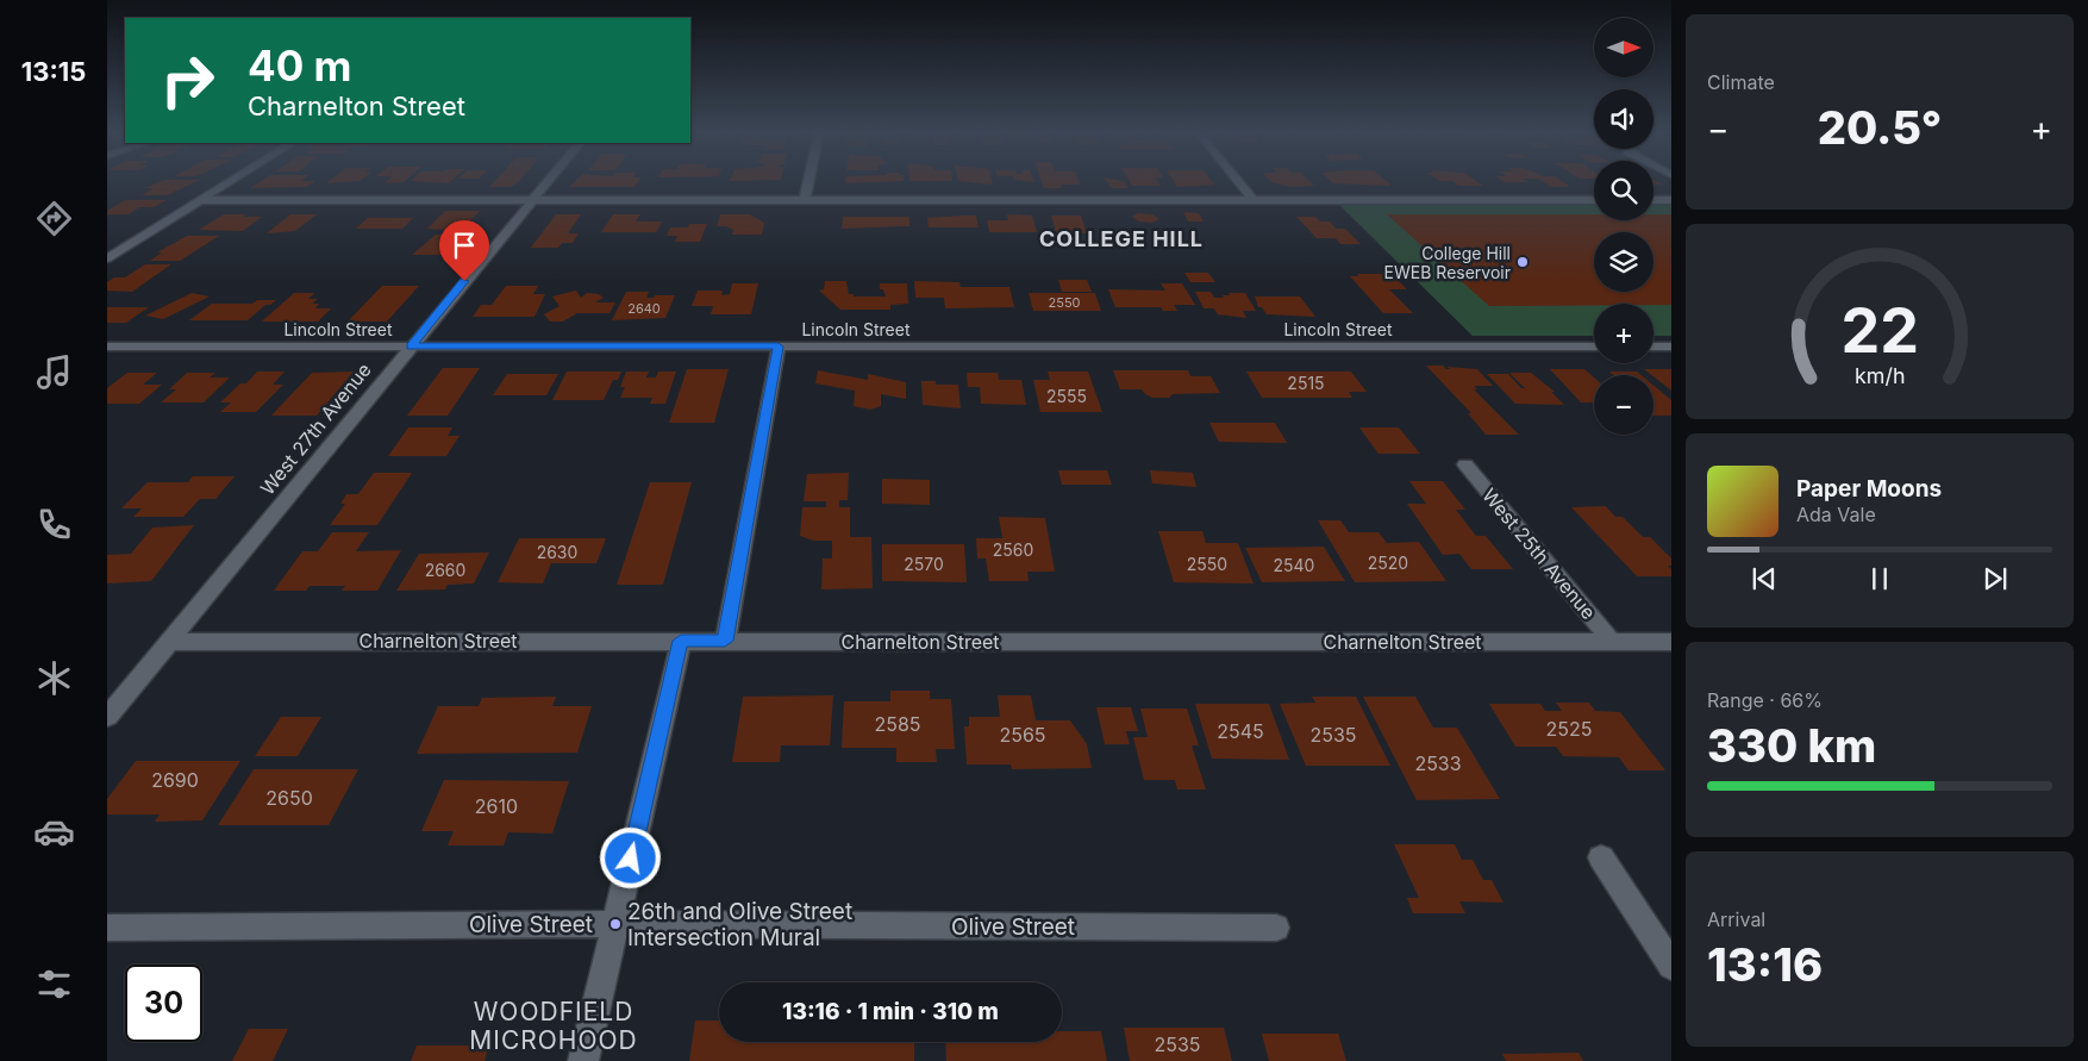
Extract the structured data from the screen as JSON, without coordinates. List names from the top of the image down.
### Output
{
  "streets": {
    "street": [
      "Lincoln Street",
      "West 27th Avenue",
      "West 25th Avenue",
      "Charnelton Street",
      "Olive Street"
    ]
  },
  "crossings": [
    ["Lincoln Street", "West 27th Avenue"],
    ["West 27th Avenue", "Charnelton Street"],
    ["West 25th Avenue", "Charnelton Street"]
  ],
  "districts": ["COLLEGE HILL", "WOODFIELD MICROHOOD"],
  "places": ["College Hill EWEB Reservoir", "26th and Olive Street Intersection Mural"],
  "house_numbers": [
    "2550",
    "2640",
    "2515",
    "2555",
    "2560",
    "2630",
    "2520",
    "2570",
    "2550",
    "2540",
    "2660",
    "2585",
    "2525",
    "2545",
    "2565",
    "2535",
    "2533",
    "2690",
    "2650",
    "2610",
    "2535"
  ],
  "north": "right",
  "page": {
    "tabs": "13:15",
    "tile": [
      "Climate",
      ["Range · 66%", "330 km"],
      ["Arrival", "13:16"]
    ],
    "map_buttons": ["+", "−"],
    "turn": ["40 m", "Charnelton Street"],
    "heat": ["−", "20.5°", "+"],
    "song": ["Paper Moons", "Ada Vale"],
    "limit": "30",
    "trip": "13:16 · 1 min · 310 m",
    "gauge": ["22", "km/h"]
  }
}
